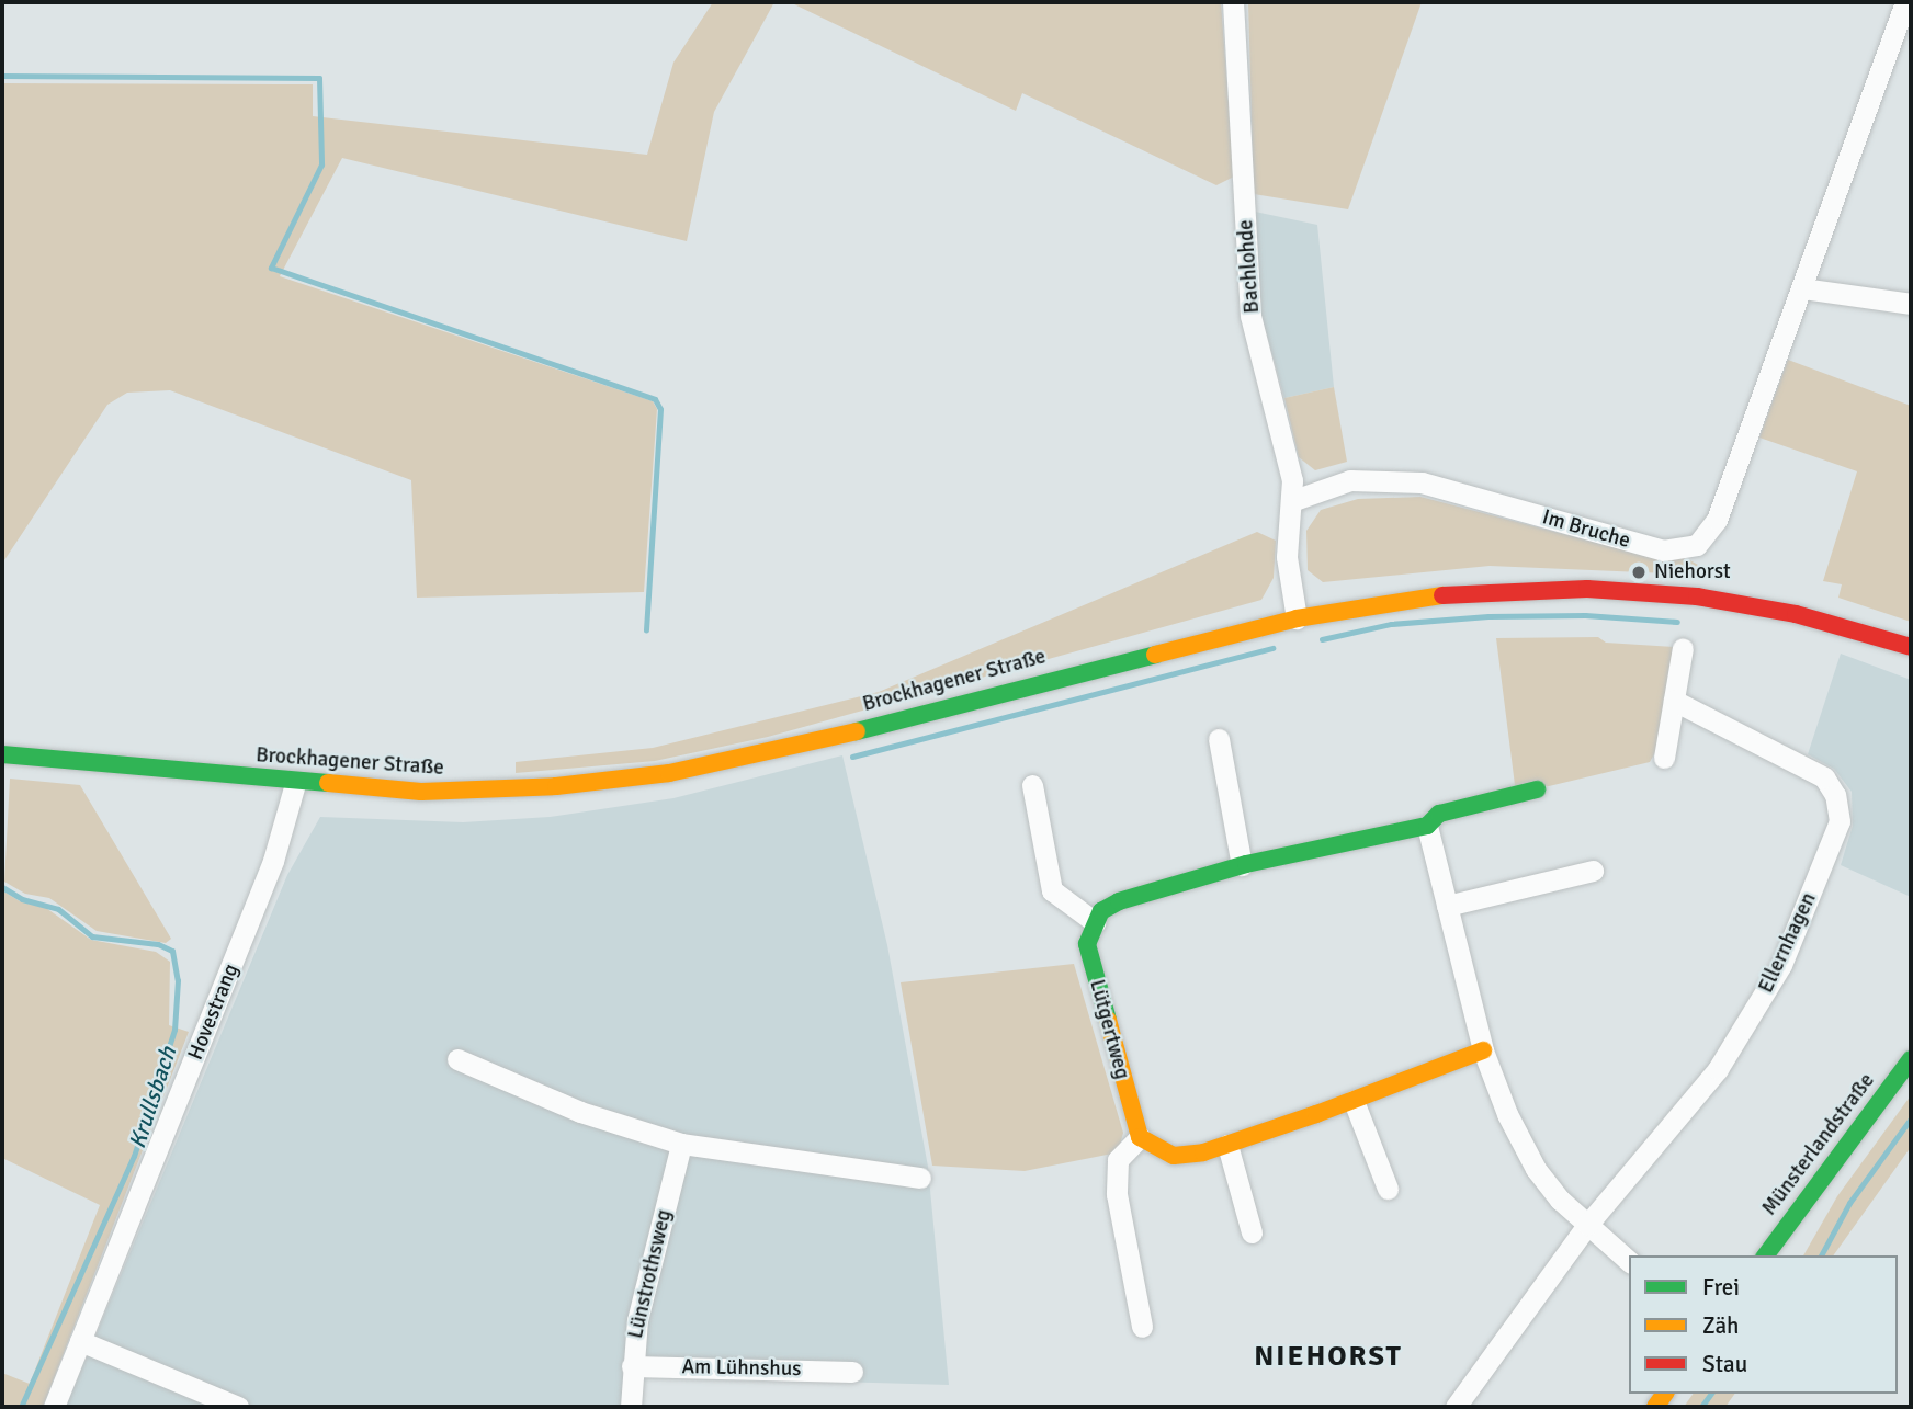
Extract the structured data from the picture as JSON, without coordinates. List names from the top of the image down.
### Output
{
  "streets": {
    "main road": ["Brockhagener Straße", "Lütgertweg", "Münsterlandstraße"],
    "street": [
      "Bachlohde",
      "Im Bruche",
      "Ellernhagen",
      "Hovestrang",
      "Lünstrothsweg",
      "Am Lühnshus"
    ]
  },
  "crossings": [
    ["Bachlohde", "Im Bruche"],
    ["Bachlohde", "Brockhagener Straße"],
    ["Brockhagener Straße", "Hovestrang"],
    ["Lünstrothsweg", "Am Lühnshus"]
  ],
  "districts": ["NIEHORST"],
  "water": ["Krullsbach"],
  "places": ["Niehorst"],
  "legend": ["Frei", "Zäh", "Stau"]
}
